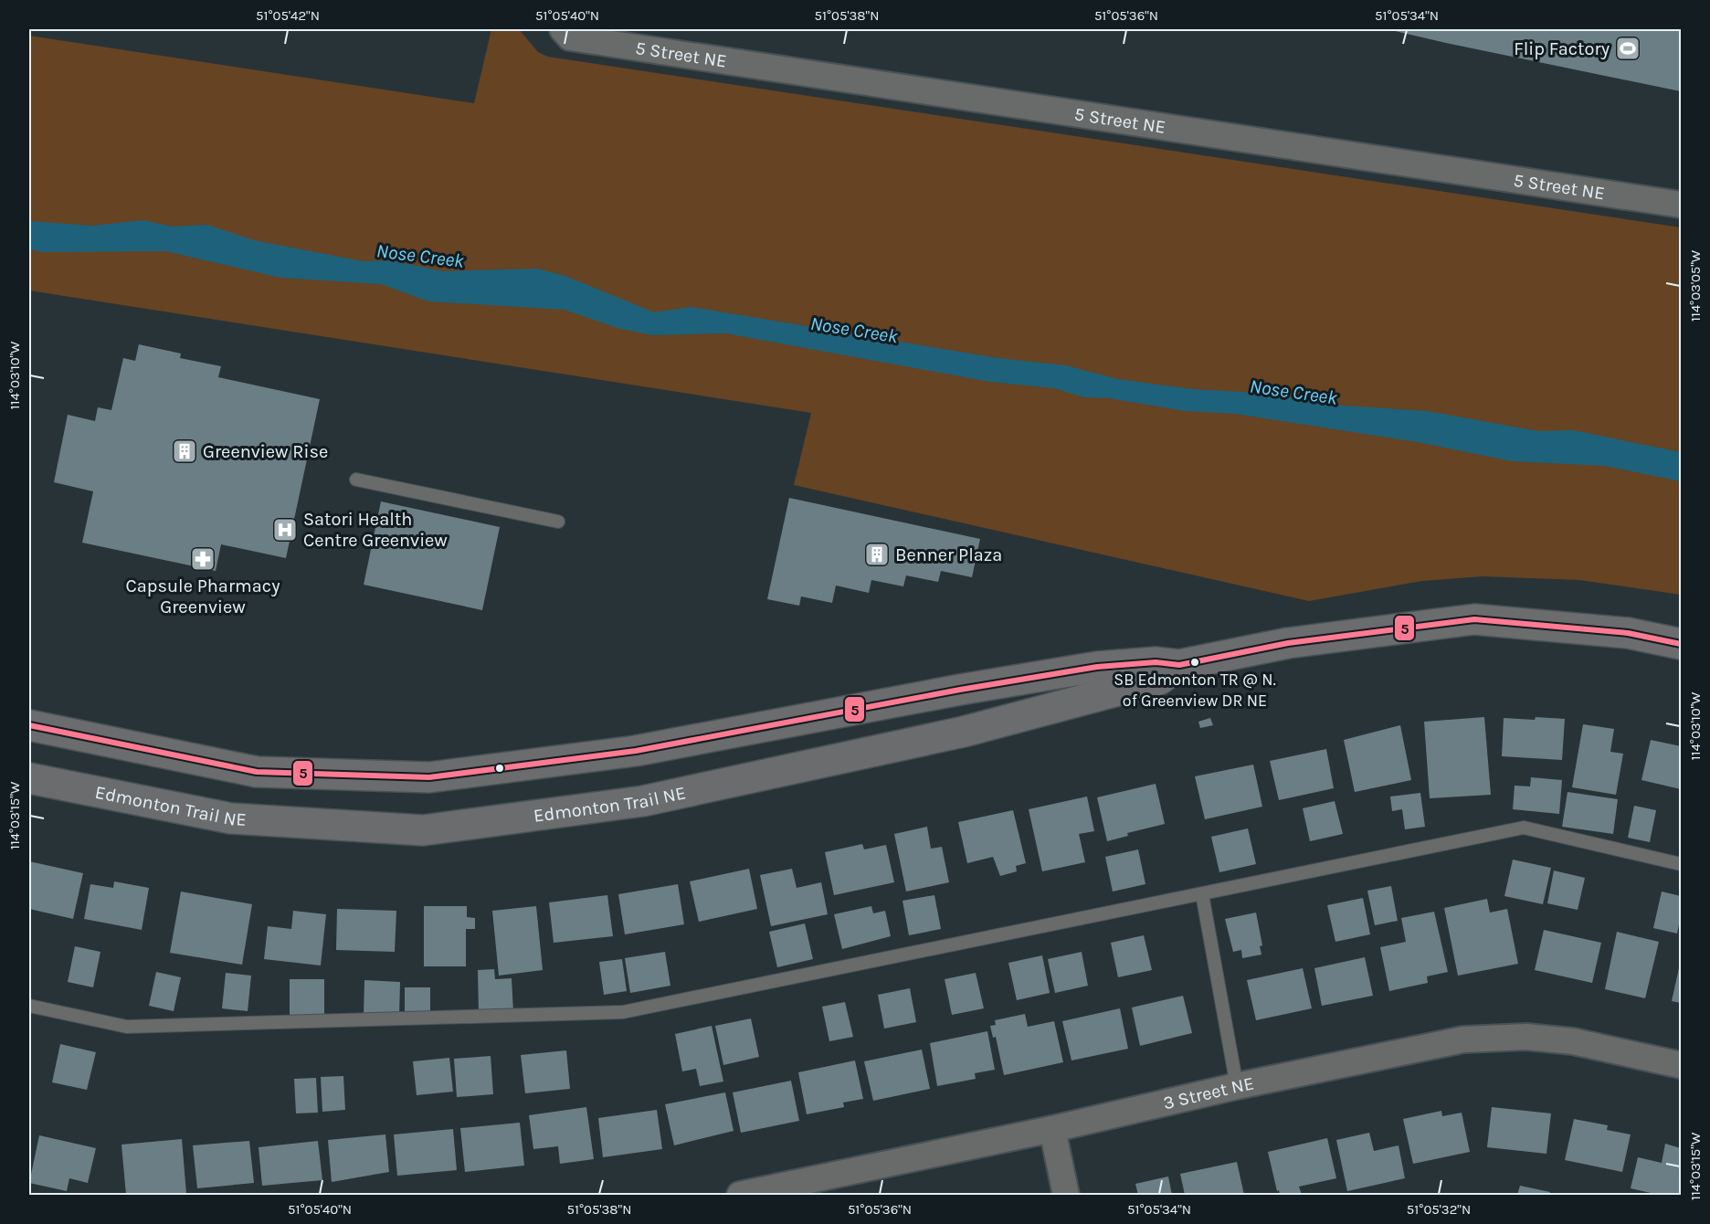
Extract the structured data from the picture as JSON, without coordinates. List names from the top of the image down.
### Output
{
  "streets": {
    "main road": ["Edmonton Trail NE"],
    "street": ["5 Street NE", "3 Street NE"]
  },
  "water": ["Nose Creek"],
  "places": {
    "sports": ["Flip Factory"],
    "building": ["Greenview Rise", "Benner Plaza"],
    "hospital": ["Satori Health Centre Greenview"],
    "pharmacy": ["Capsule Pharmacy Greenview"],
    "other": ["SB Edmonton TR @ N. of Greenview DR NE"]
  },
  "lines": ["transit line 5"],
  "coordinates": [
    "51°05'42\"N",
    "51°05'40\"N",
    "51°05'38\"N",
    "51°05'36\"N",
    "51°05'34\"N",
    "114°03'05\"W",
    "114°03'10\"W",
    "114°03'15\"W",
    "51°05'32\"N"
  ]
}
